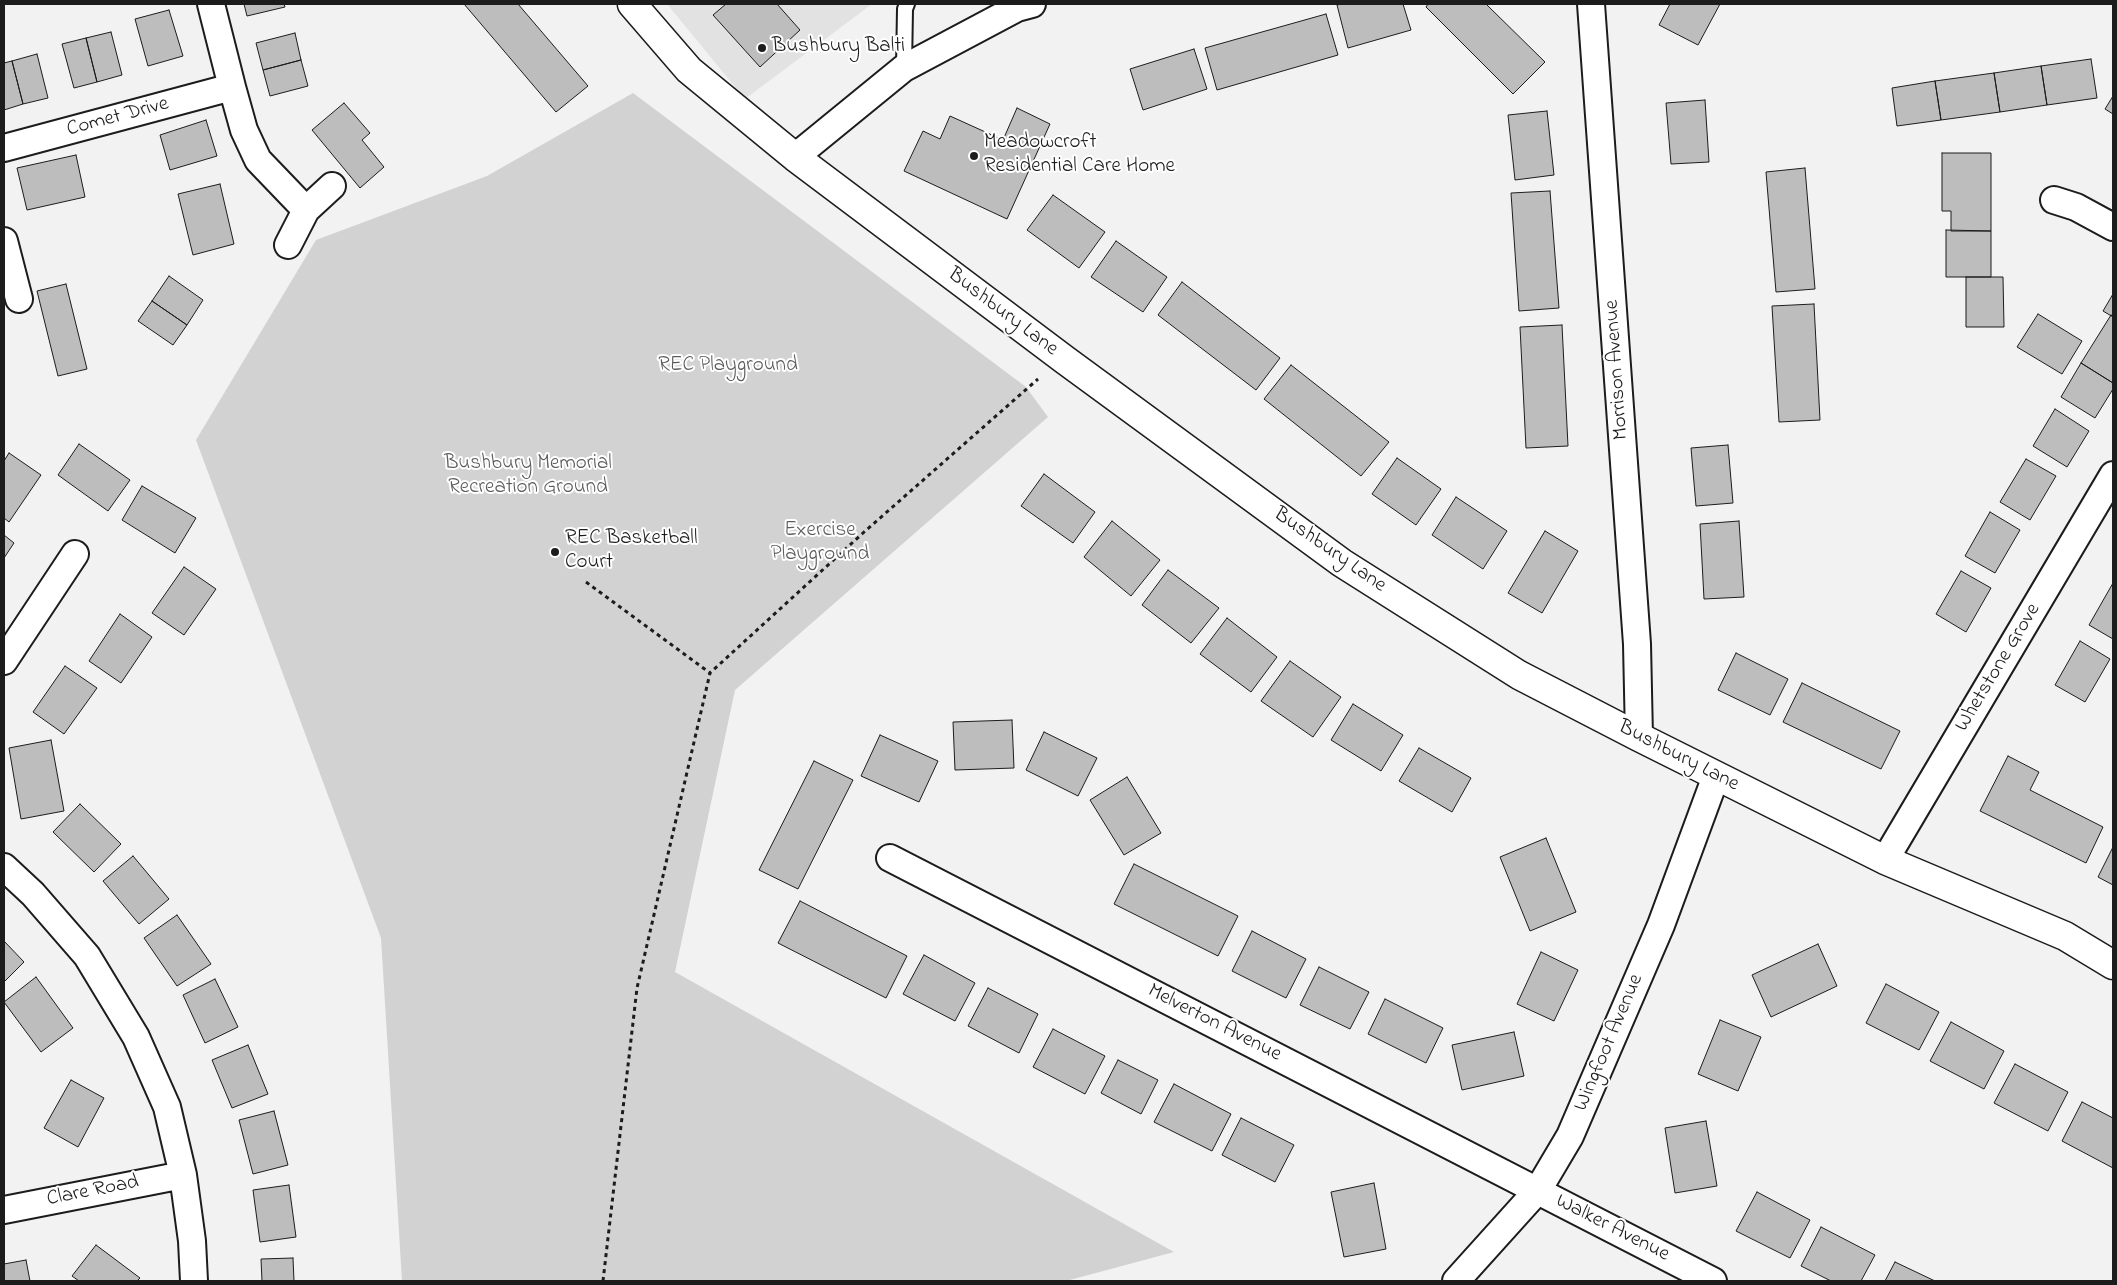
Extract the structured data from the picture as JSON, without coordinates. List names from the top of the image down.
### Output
{
  "streets": {
    "street": [
      "Comet Drive",
      "Bushbury Lane",
      "Morrison Avenue",
      "Whetstone Grove",
      "Melverton Avenue",
      "Wingfoot Avenue",
      "Clare Road",
      "Walker Avenue"
    ]
  },
  "crossings": [
    ["Bushbury Lane", "Morrison Avenue"],
    ["Bushbury Lane", "Whetstone Grove"],
    ["Bushbury Lane", "Wingfoot Avenue"],
    ["Melverton Avenue", "Wingfoot Avenue"],
    ["Melverton Avenue", "Walker Avenue"],
    ["Wingfoot Avenue", "Walker Avenue"]
  ],
  "parks": ["REC Playground", "Bushbury Memorial Recreation Ground", "Exercise Playground"],
  "places": ["Bushbury Balti", "Meadowcroft Residential Care Home", "REC Basketball Court"]
}
